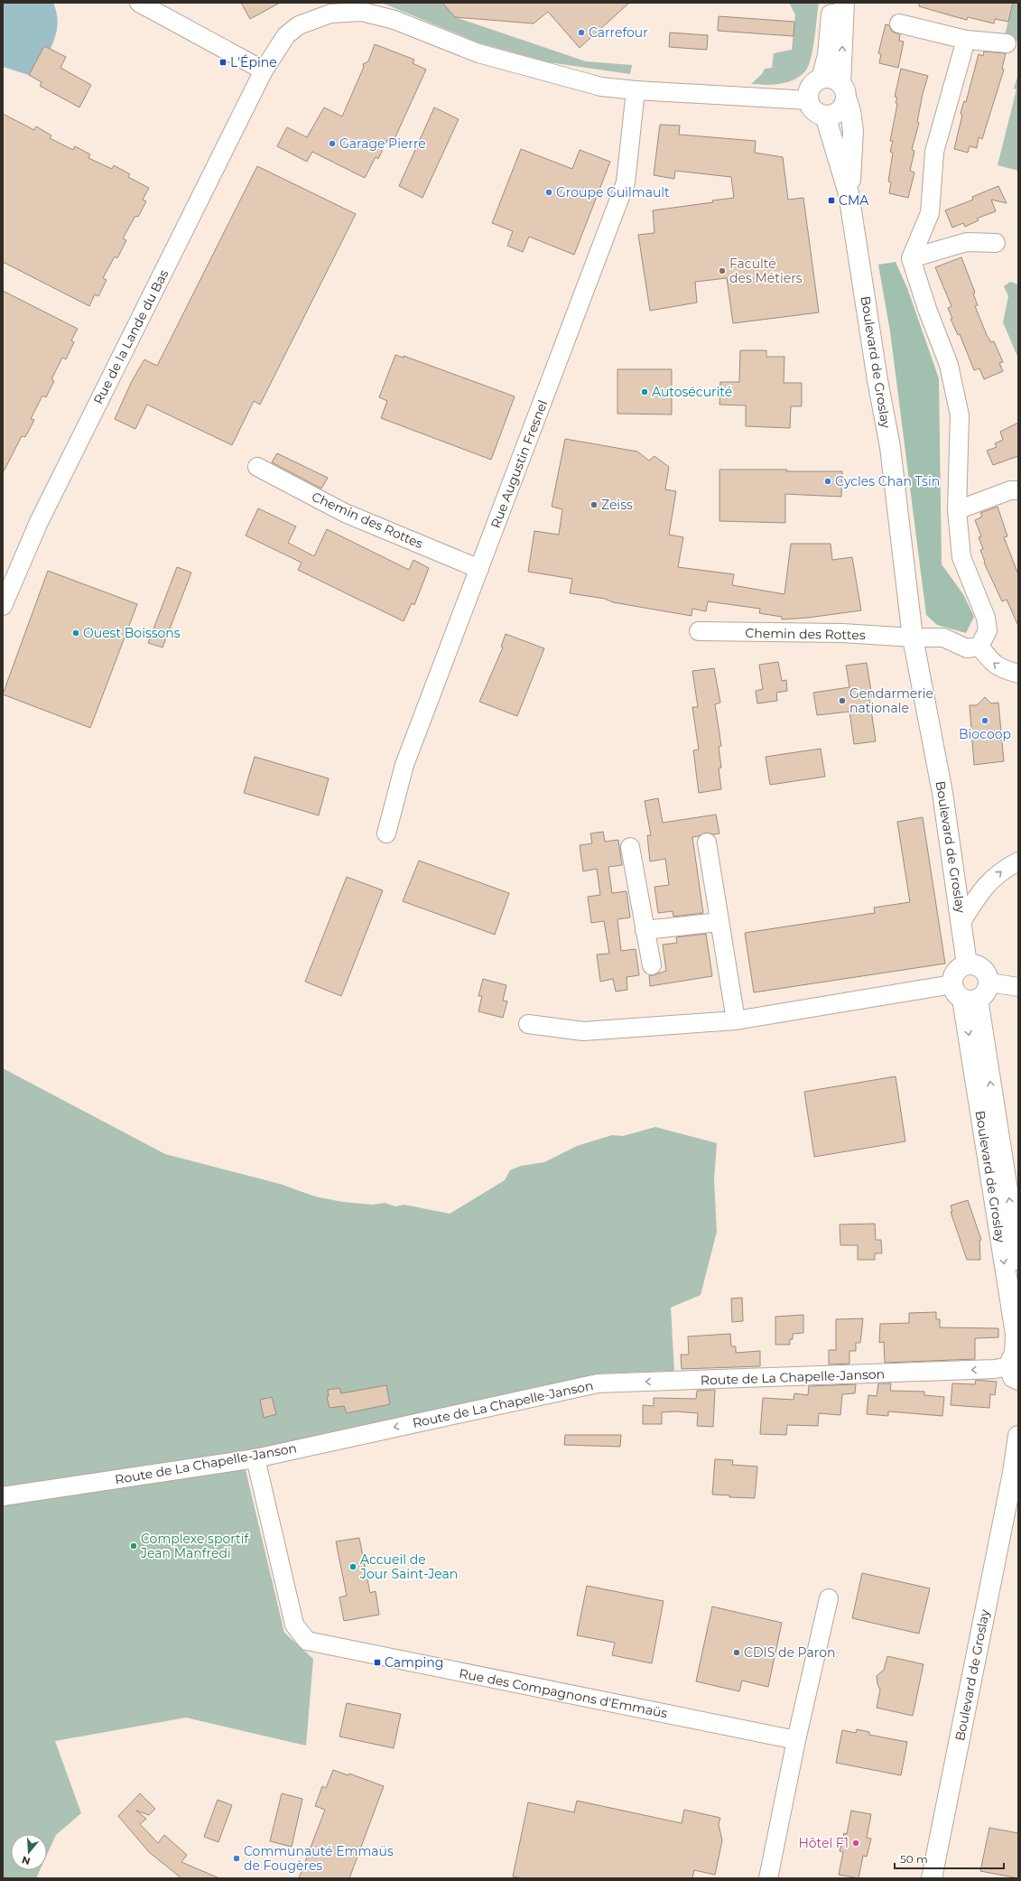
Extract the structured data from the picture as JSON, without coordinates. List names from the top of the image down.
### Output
{
  "streets": {
    "main road": ["Boulevard de Groslay"],
    "street": [
      "Rue de la Lande du Bas",
      "Rue Augustin Fresnel",
      "Chemin des Rottes",
      "Route de La Chapelle-Janson",
      "Rue des Compagnons d'Emmaüs"
    ]
  },
  "crossings": [
    ["Rue de la Lande du Bas", "Boulevard de Groslay"],
    ["Rue de la Lande du Bas", "Rue Augustin Fresnel"],
    ["Boulevard de Groslay", "Chemin des Rottes"],
    ["Boulevard de Groslay", "Route de La Chapelle-Janson"],
    ["Rue Augustin Fresnel", "Chemin des Rottes"],
    ["Route de La Chapelle-Janson", "Rue des Compagnons d'Emmaüs"]
  ],
  "one_way": ["Route de La Chapelle-Janson"],
  "places": {
    "other": [
      "Carrefour",
      "Garage Pierre",
      "Groupe Guilmault",
      "Faculté des Métiers",
      "Autosécurité",
      "Cycles Chan Tsin",
      "Zeiss",
      "Ouest Boissons",
      "Gendarmerie nationale",
      "Biocoop",
      "Complexe sportif Jean Manfredi",
      "Accueil de Jour Saint-Jean",
      "CDIS de Paron",
      "Hôtel F1",
      "Communauté Emmaüs de Fougères"
    ],
    "transit": ["L'Épine", "CMA", "Camping"]
  },
  "scale_bar": "50 m",
  "north": "bottom"
}
